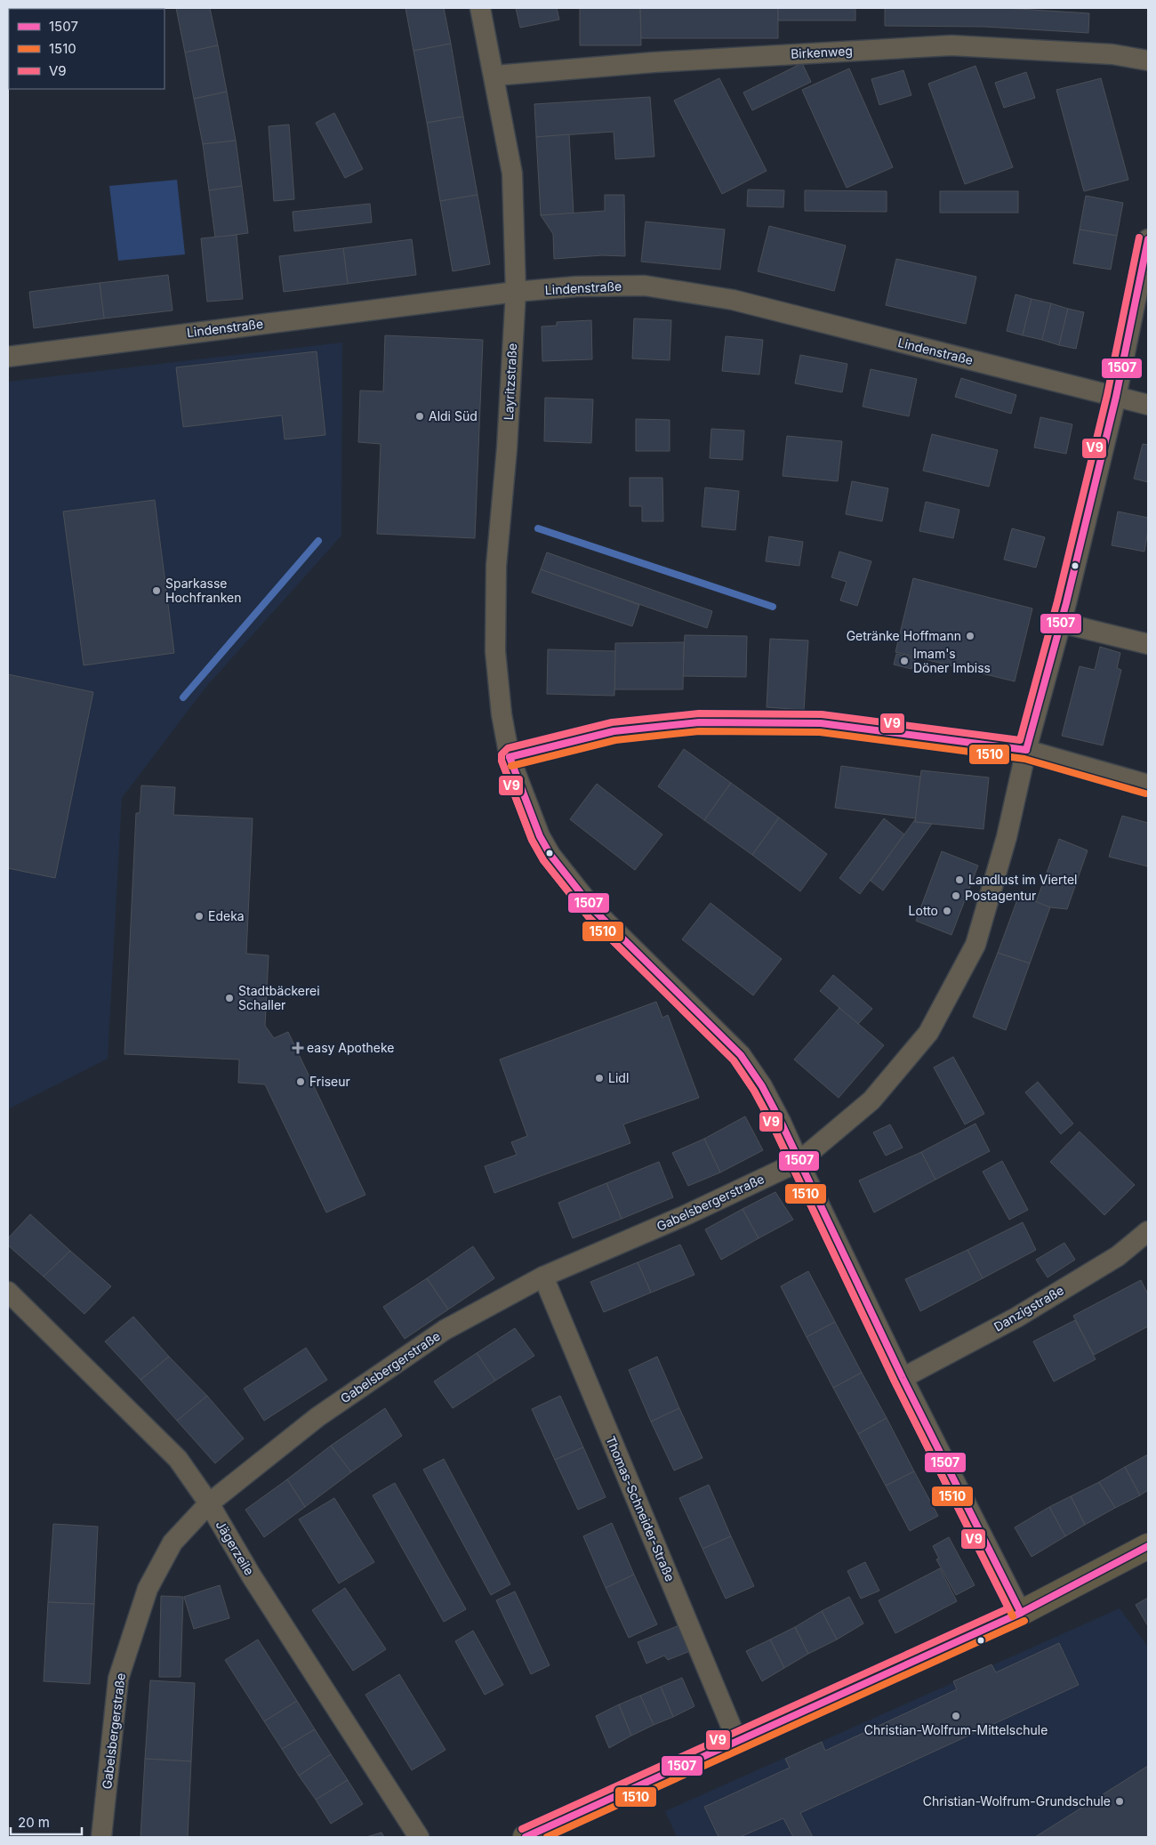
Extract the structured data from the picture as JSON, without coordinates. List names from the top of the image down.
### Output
{
  "streets": {
    "street": [
      "Birkenweg",
      "Lindenstraße",
      "Layritzstraße",
      "Gabelsbergerstraße",
      "Danzigstraße",
      "Thomas-Schneider-Straße",
      "Jägerzeile"
    ]
  },
  "crossings": [
    ["Birkenweg", "Layritzstraße"],
    ["Lindenstraße", "Layritzstraße"],
    ["Lindenstraße", "Gabelsbergerstraße"],
    ["Layritzstraße", "Gabelsbergerstraße"],
    ["Layritzstraße", "Danzigstraße"],
    ["Gabelsbergerstraße", "Thomas-Schneider-Straße"],
    ["Gabelsbergerstraße", "Jägerzeile"]
  ],
  "places": {
    "other": [
      "Aldi Süd",
      "Sparkasse Hochfranken",
      "Getränke Hoffmann",
      "Imam's Döner Imbiss",
      "Landlust im Viertel",
      "Postagentur",
      "Lotto",
      "Edeka",
      "Stadtbäckerei Schaller",
      "Lidl",
      "Friseur",
      "Christian-Wolfrum-Mittelschule",
      "Christian-Wolfrum-Grundschule"
    ],
    "health": ["easy Apotheke"]
  },
  "lines": ["transit line V9", "transit line 1507", "transit line 1510"],
  "legend": ["1507", "1510", "V9"],
  "scale_bar": "20 m"
}
